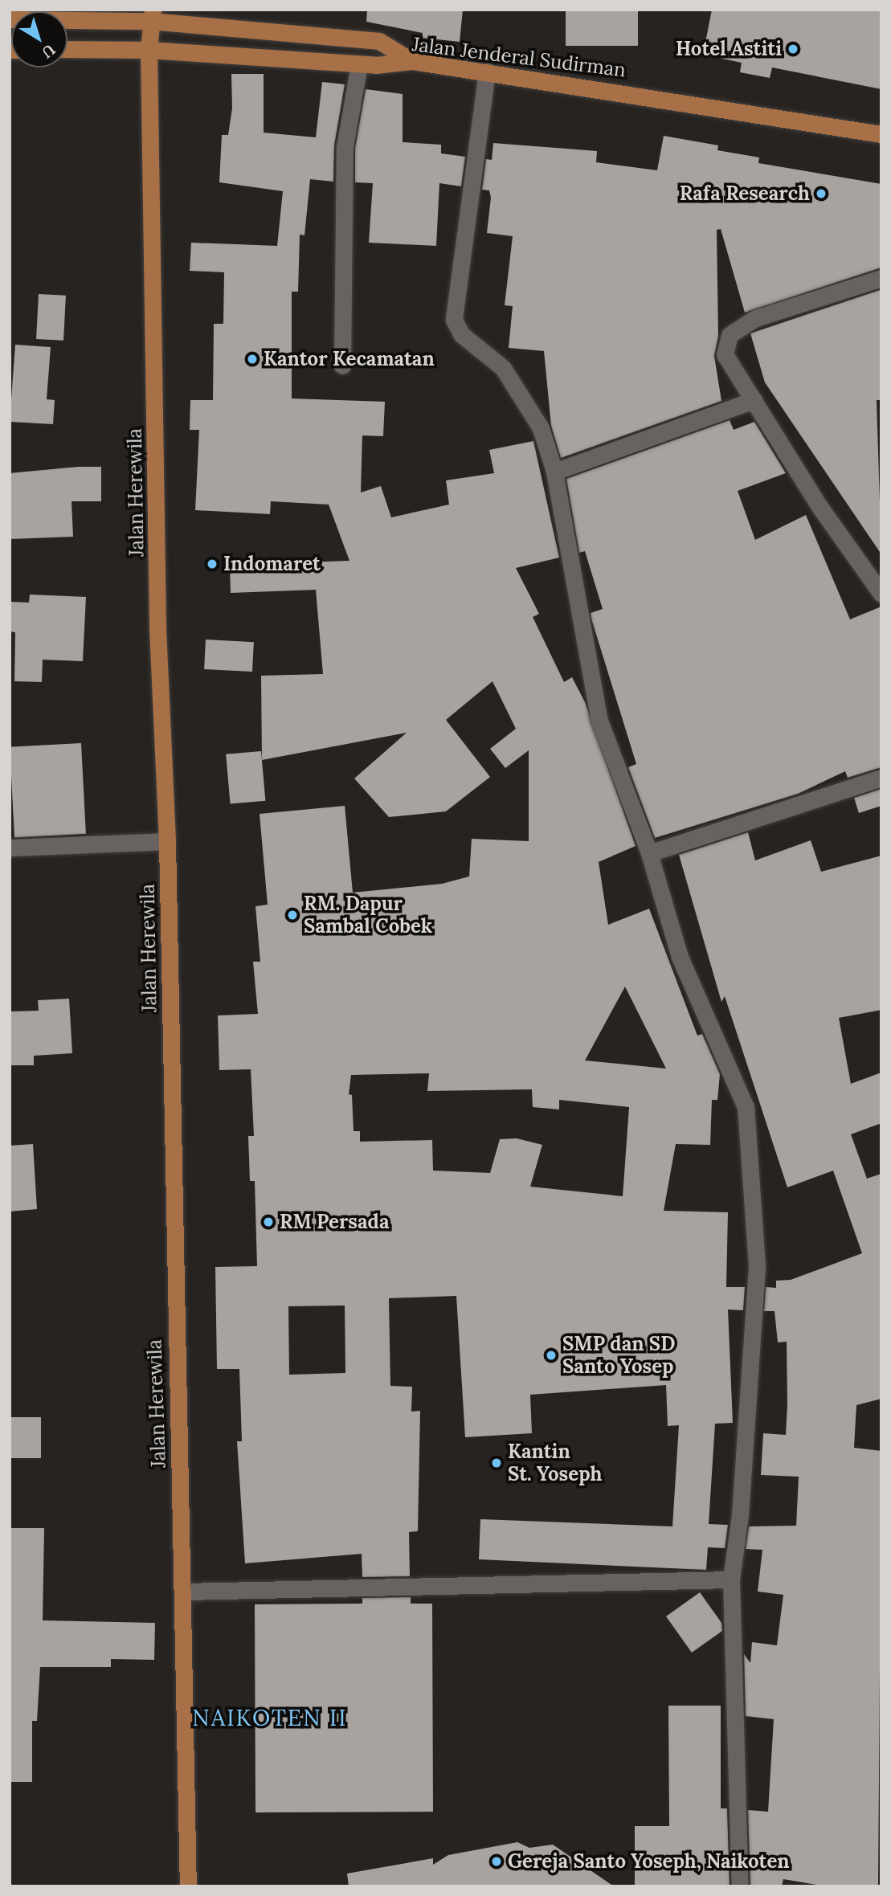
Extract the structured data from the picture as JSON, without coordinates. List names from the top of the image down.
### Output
{
  "streets": {
    "main road": ["Jalan Jenderal Sudirman", "Jalan Herewila"]
  },
  "crossings": [
    ["Jalan Jenderal Sudirman", "Jalan Herewila"]
  ],
  "districts": ["NAIKOTEN II"],
  "places": [
    "Hotel Astiti",
    "Rafa Research",
    "Kantor Kecamatan",
    "Indomaret",
    "RM. Dapur Sambal Cobek",
    "RM Persada",
    "SMP dan SD Santo Yosep",
    "Kantin St. Yoseph",
    "Gereja Santo Yoseph, Naikoten"
  ],
  "north": "bottom right"
}
